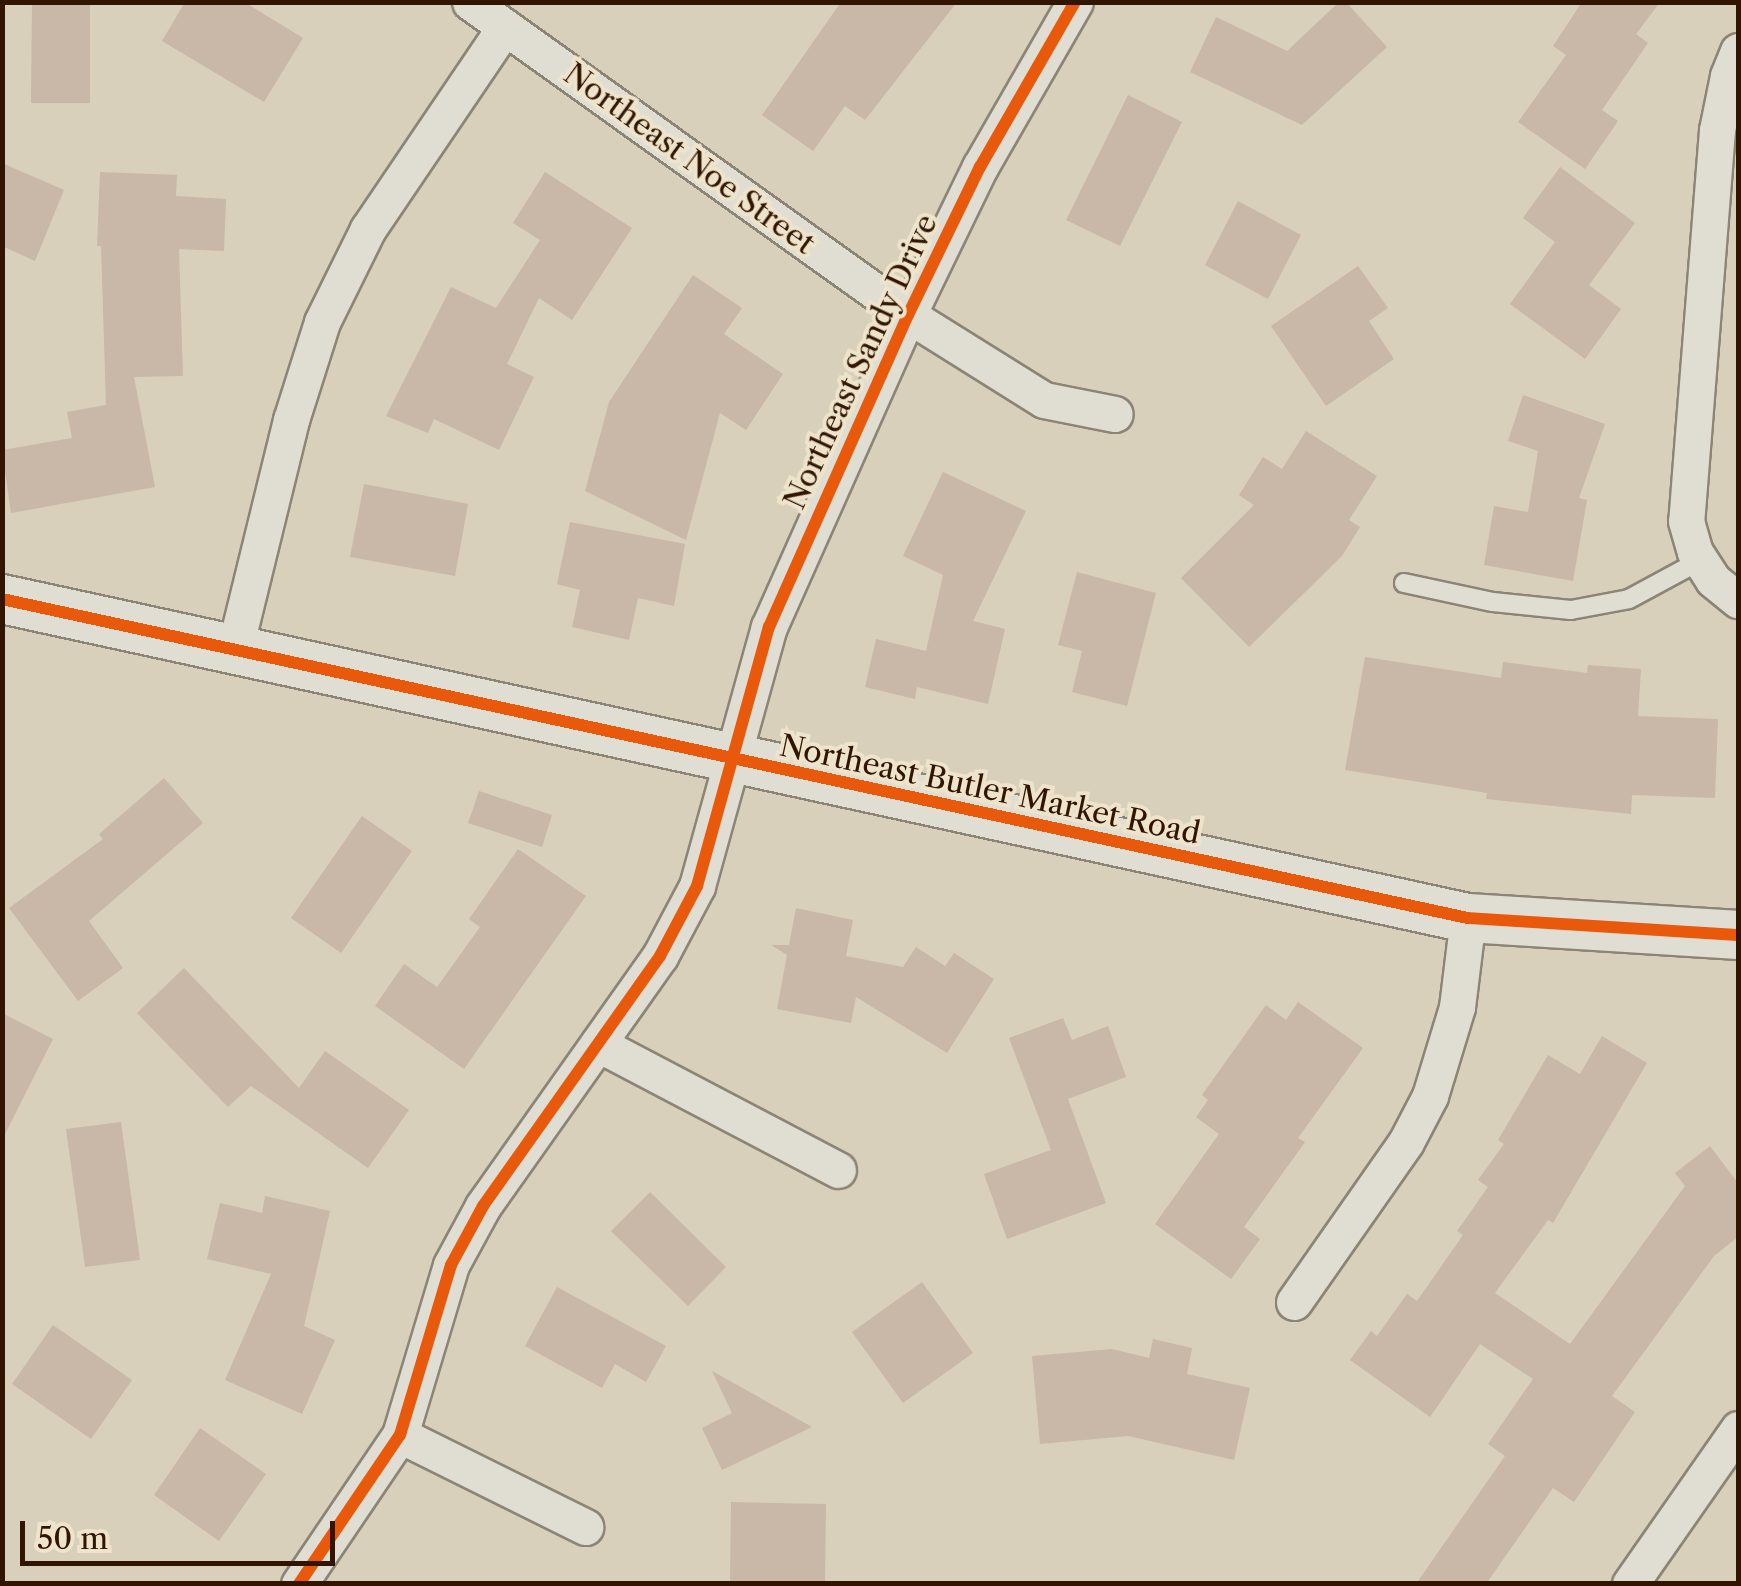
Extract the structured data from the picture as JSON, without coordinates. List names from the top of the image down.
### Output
{
  "streets": {
    "main road": ["Northeast Butler Market Road"],
    "street": ["Northeast Noe Street", "Northeast Sandy Drive"]
  },
  "crossings": [
    ["Northeast Noe Street", "Northeast Sandy Drive"],
    ["Northeast Sandy Drive", "Northeast Butler Market Road"]
  ],
  "scale_bar": "50 m"
}
